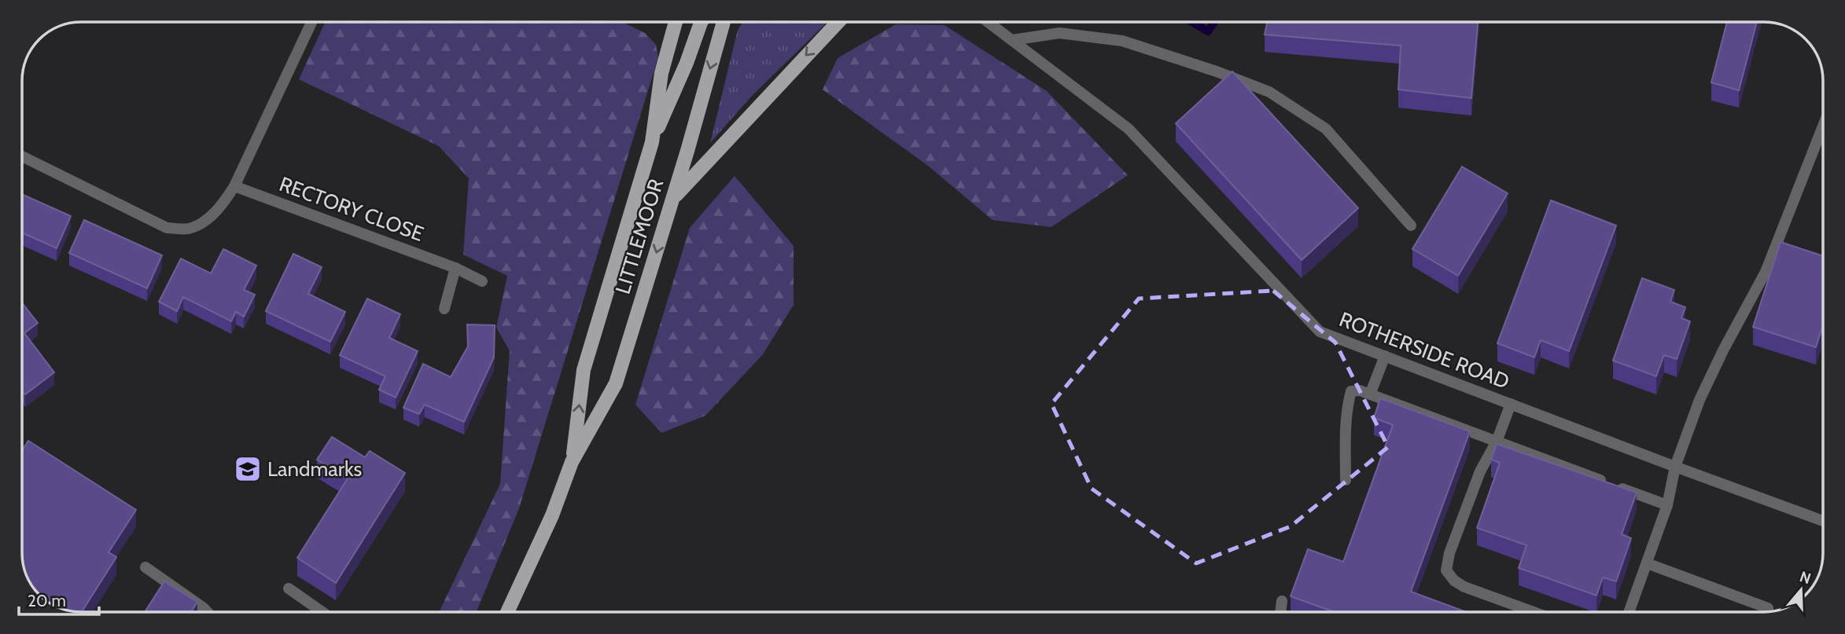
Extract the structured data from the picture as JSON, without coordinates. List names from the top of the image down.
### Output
{
  "streets": {
    "main road": ["LITTLEMOOR"],
    "street": ["RECTORY CLOSE", "ROTHERSIDE ROAD"]
  },
  "places": {
    "school or university": ["Landmarks"]
  },
  "scale_bar": "20 m",
  "north": "top"
}
